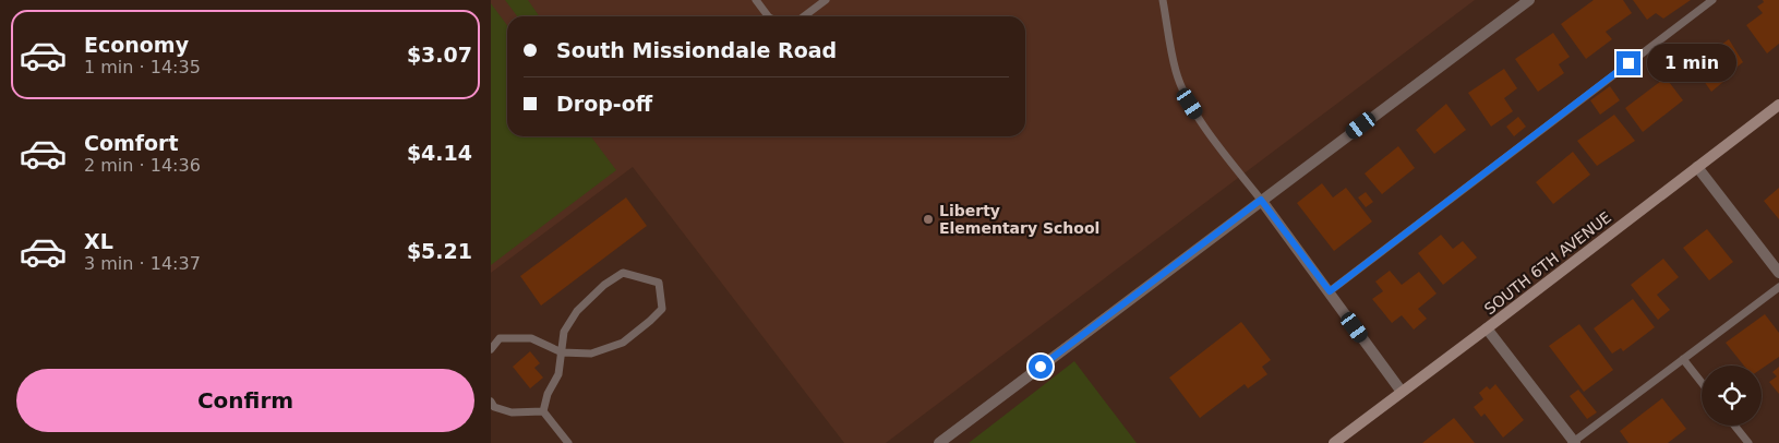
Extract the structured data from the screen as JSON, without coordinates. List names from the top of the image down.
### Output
{
  "streets": {
    "street": ["SOUTH 6TH AVENUE"]
  },
  "places": ["Liberty Elementary School"],
  "page": {
    "list": [
      {
        "name": "Economy",
        "note": "1 min · 14:35",
        "value": "$3.07"
      },
      {
        "name": "Comfort",
        "note": "2 min · 14:36",
        "value": "$4.14"
      },
      {
        "name": "XL",
        "note": "3 min · 14:37",
        "value": "$5.21"
      }
    ],
    "banner": ["South Missiondale Road", "Drop-off"],
    "bubble": "1 min",
    "buttons": "Confirm"
  }
}
